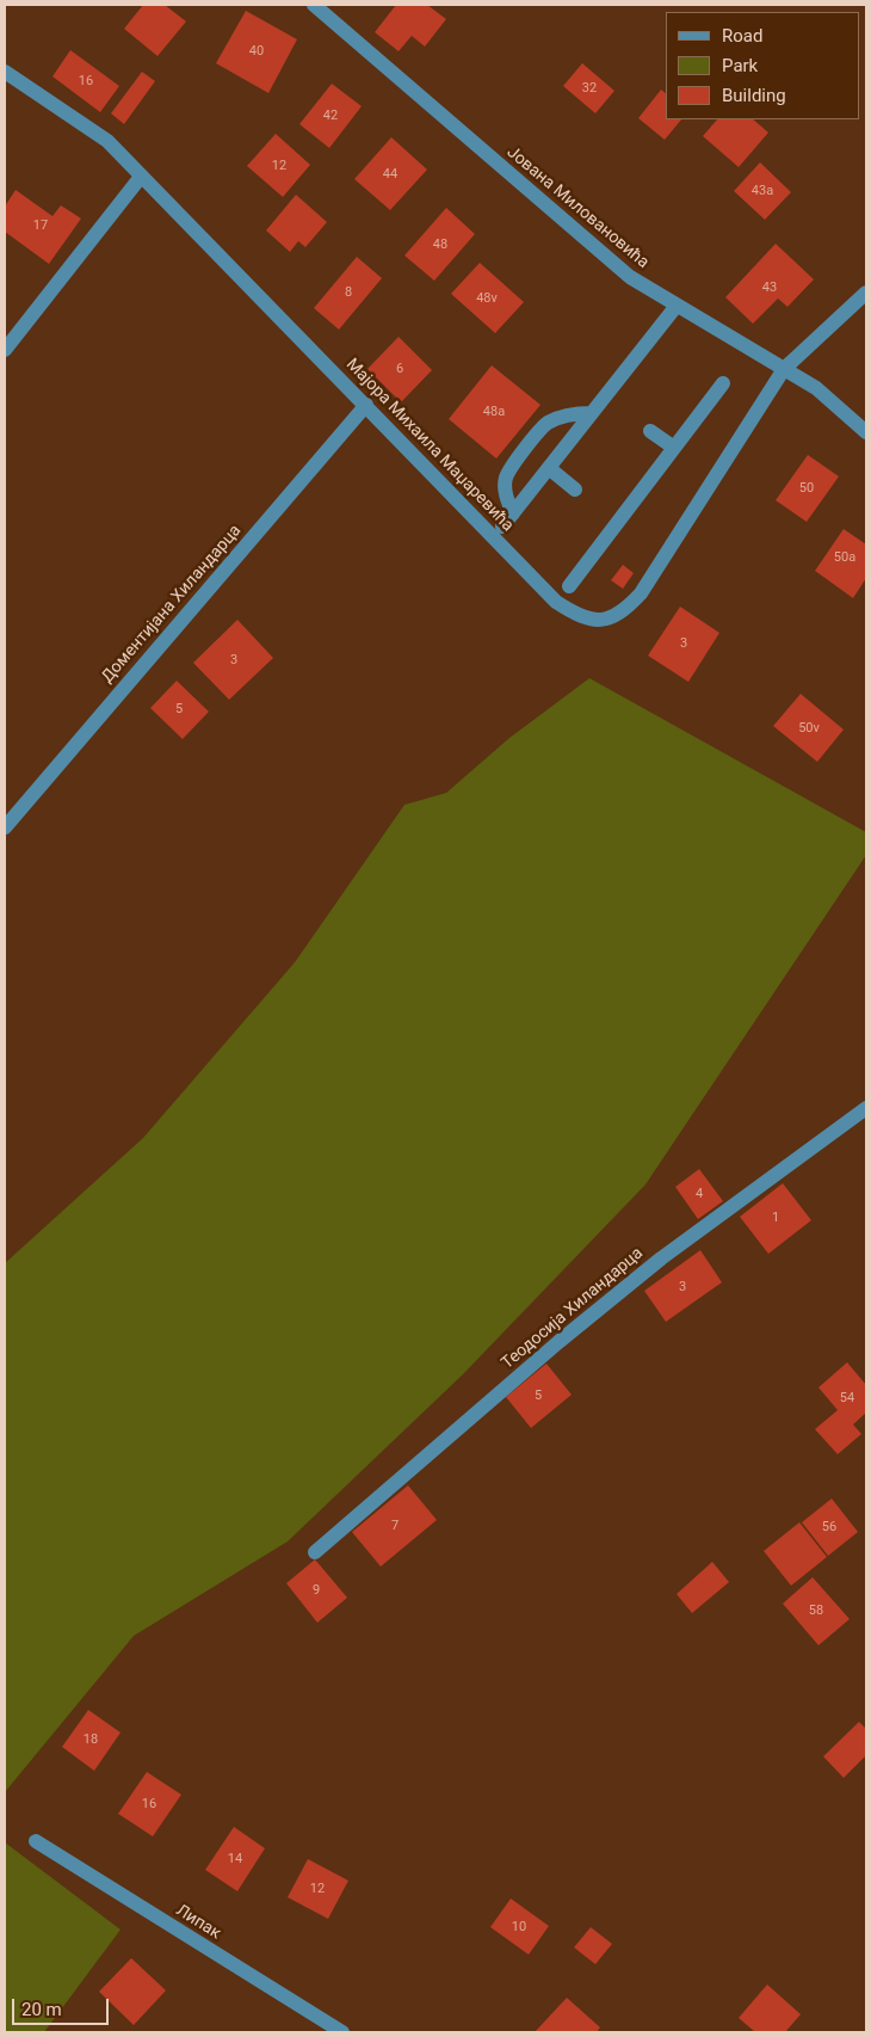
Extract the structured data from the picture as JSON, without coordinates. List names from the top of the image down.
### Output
{
  "streets": {
    "street": [
      "Јована Миловановића",
      "Мајора Михаила Маџаревића",
      "Доментијана Хиландарца",
      "Теодосија Хиландарца",
      "Липак"
    ]
  },
  "crossings": [
    ["Јована Миловановића", "Мајора Михаила Маџаревића"],
    ["Мајора Михаила Маџаревића", "Доментијана Хиландарца"]
  ],
  "house_numbers": [
    "40",
    "16",
    "32",
    "42",
    "12",
    "44",
    "43a",
    "17",
    "48",
    "43",
    "8",
    "48v",
    "6",
    "48a",
    "50",
    "50a",
    "3",
    "3",
    "5",
    "50v",
    "4",
    "1",
    "3",
    "5",
    "54",
    "7",
    "56",
    "9",
    "58",
    "18",
    "16",
    "14",
    "12",
    "10"
  ],
  "legend": ["Road", "Park", "Building"],
  "scale_bar": "20 m"
}
